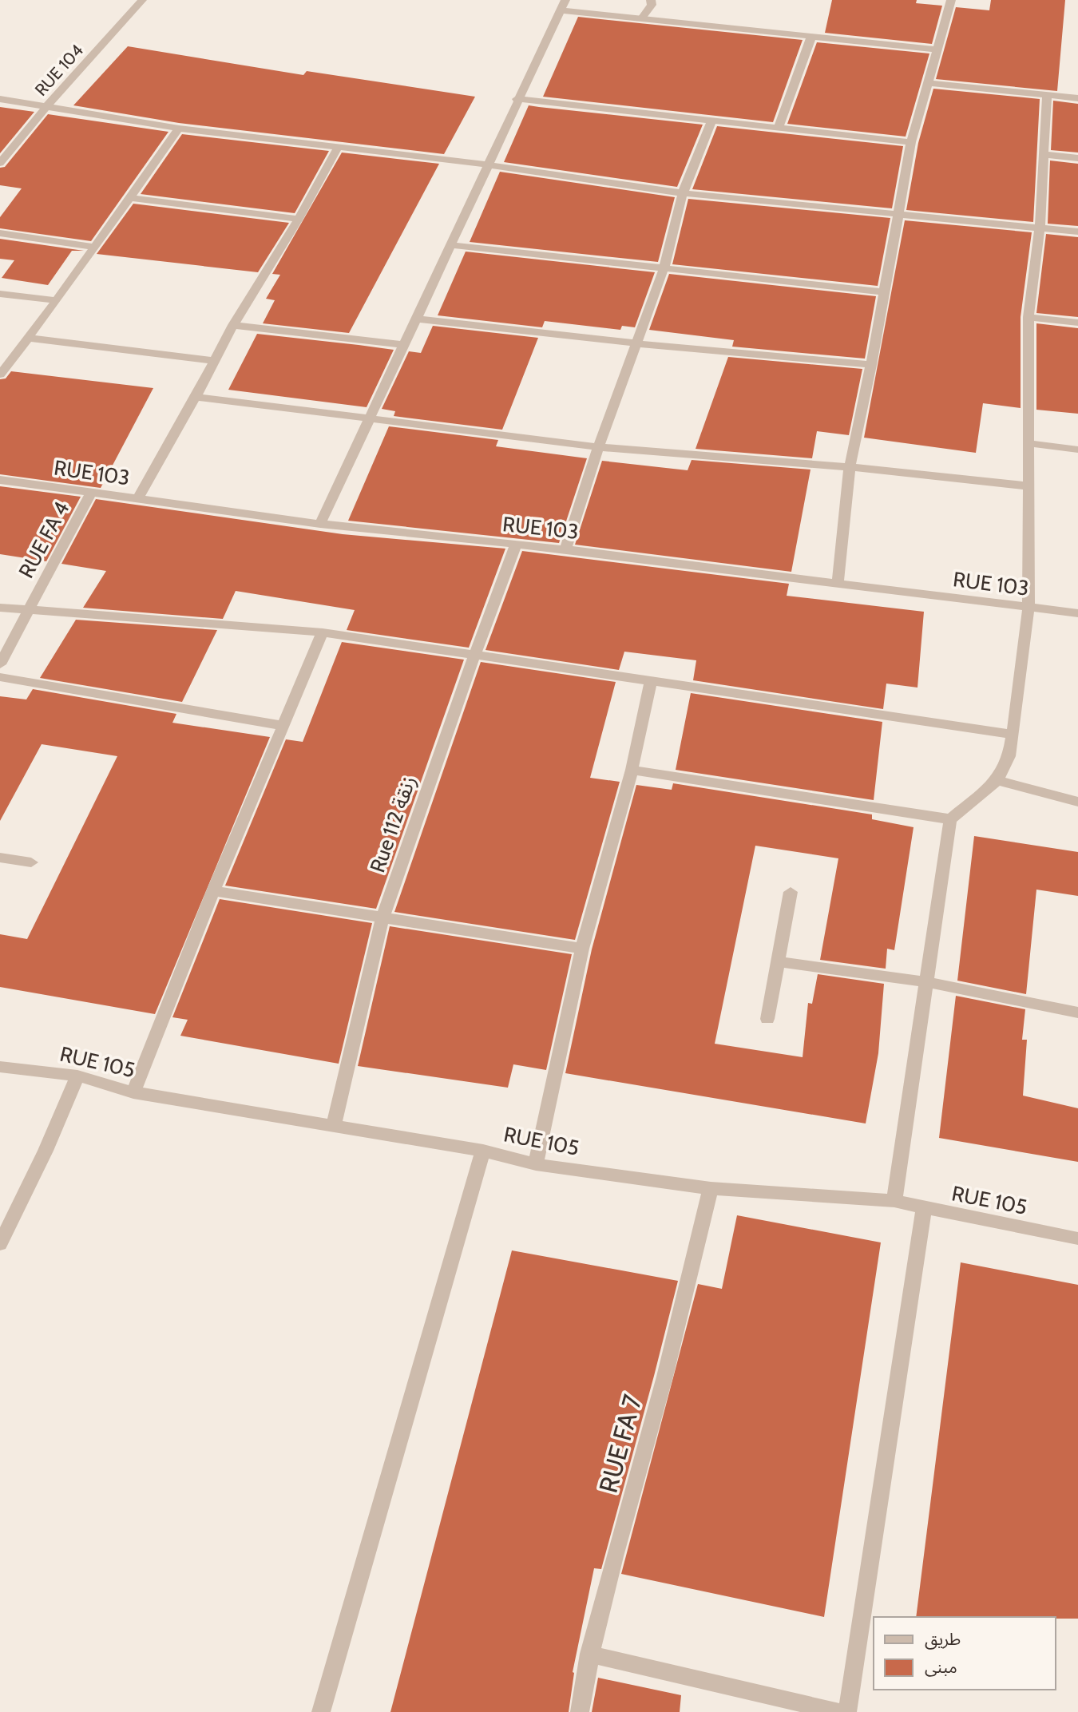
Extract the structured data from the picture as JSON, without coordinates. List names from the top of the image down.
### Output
{
  "streets": {
    "street": [
      "RUE 104",
      "RUE 103",
      "RUE FA 4",
      "Rue 112 زنقة",
      "RUE 105",
      "RUE FA 7"
    ]
  },
  "crossings": [
    ["RUE 103", "RUE FA 4"],
    ["RUE 103", "Rue 112 زنقة"],
    ["Rue 112 زنقة", "RUE 105"],
    ["RUE 105", "RUE FA 7"]
  ],
  "legend": ["طريق", "مبنى"]
}
